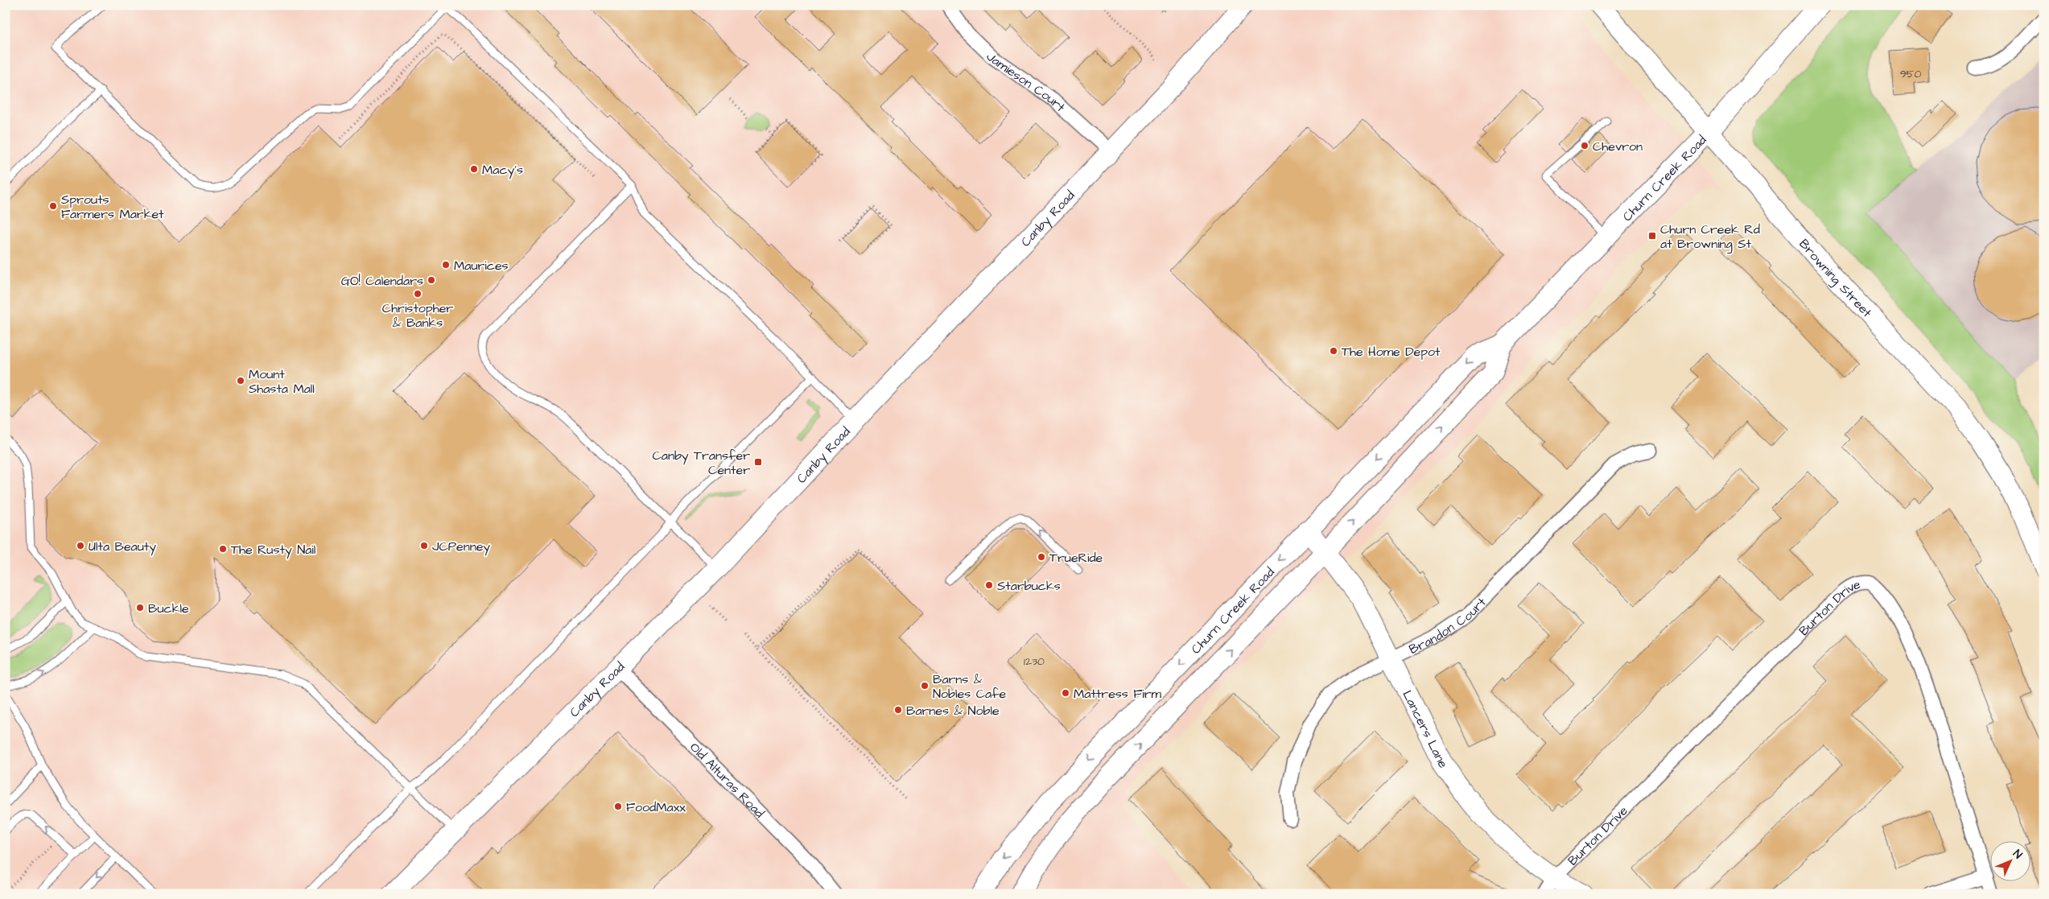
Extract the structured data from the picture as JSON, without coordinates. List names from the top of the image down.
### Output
{
  "streets": {
    "street": [
      "Jamieson Court",
      "Churn Creek Road",
      "Canby Road",
      "Browning Street",
      "Burton Drive",
      "Brandon Court",
      "Lancers Lane",
      "Old Alturas Road"
    ]
  },
  "crossings": [
    ["Jamieson Court", "Canby Road"],
    ["Churn Creek Road", "Browning Street"],
    ["Churn Creek Road", "Lancers Lane"],
    ["Canby Road", "Old Alturas Road"],
    ["Burton Drive", "Lancers Lane"],
    ["Brandon Court", "Lancers Lane"]
  ],
  "places": {
    "other": [
      "Chevron",
      "Macy's",
      "Sprouts Farmers Market",
      "Maurices",
      "GO! Calendars",
      "Christopher & Banks",
      "The Home Depot",
      "Mount Shasta Mall",
      "Ulta Beauty",
      "JCPenney",
      "The Rusty Nail",
      "TrueRide",
      "Starbucks",
      "Buckle",
      "Barns & Nobles Cafe",
      "Mattress Firm",
      "Barnes & Noble",
      "FoodMaxx"
    ],
    "transit": ["Churn Creek Rd at Browning St", "Canby Transfer Center"]
  },
  "house_numbers": ["950", "1230"],
  "north": "top right"
}
